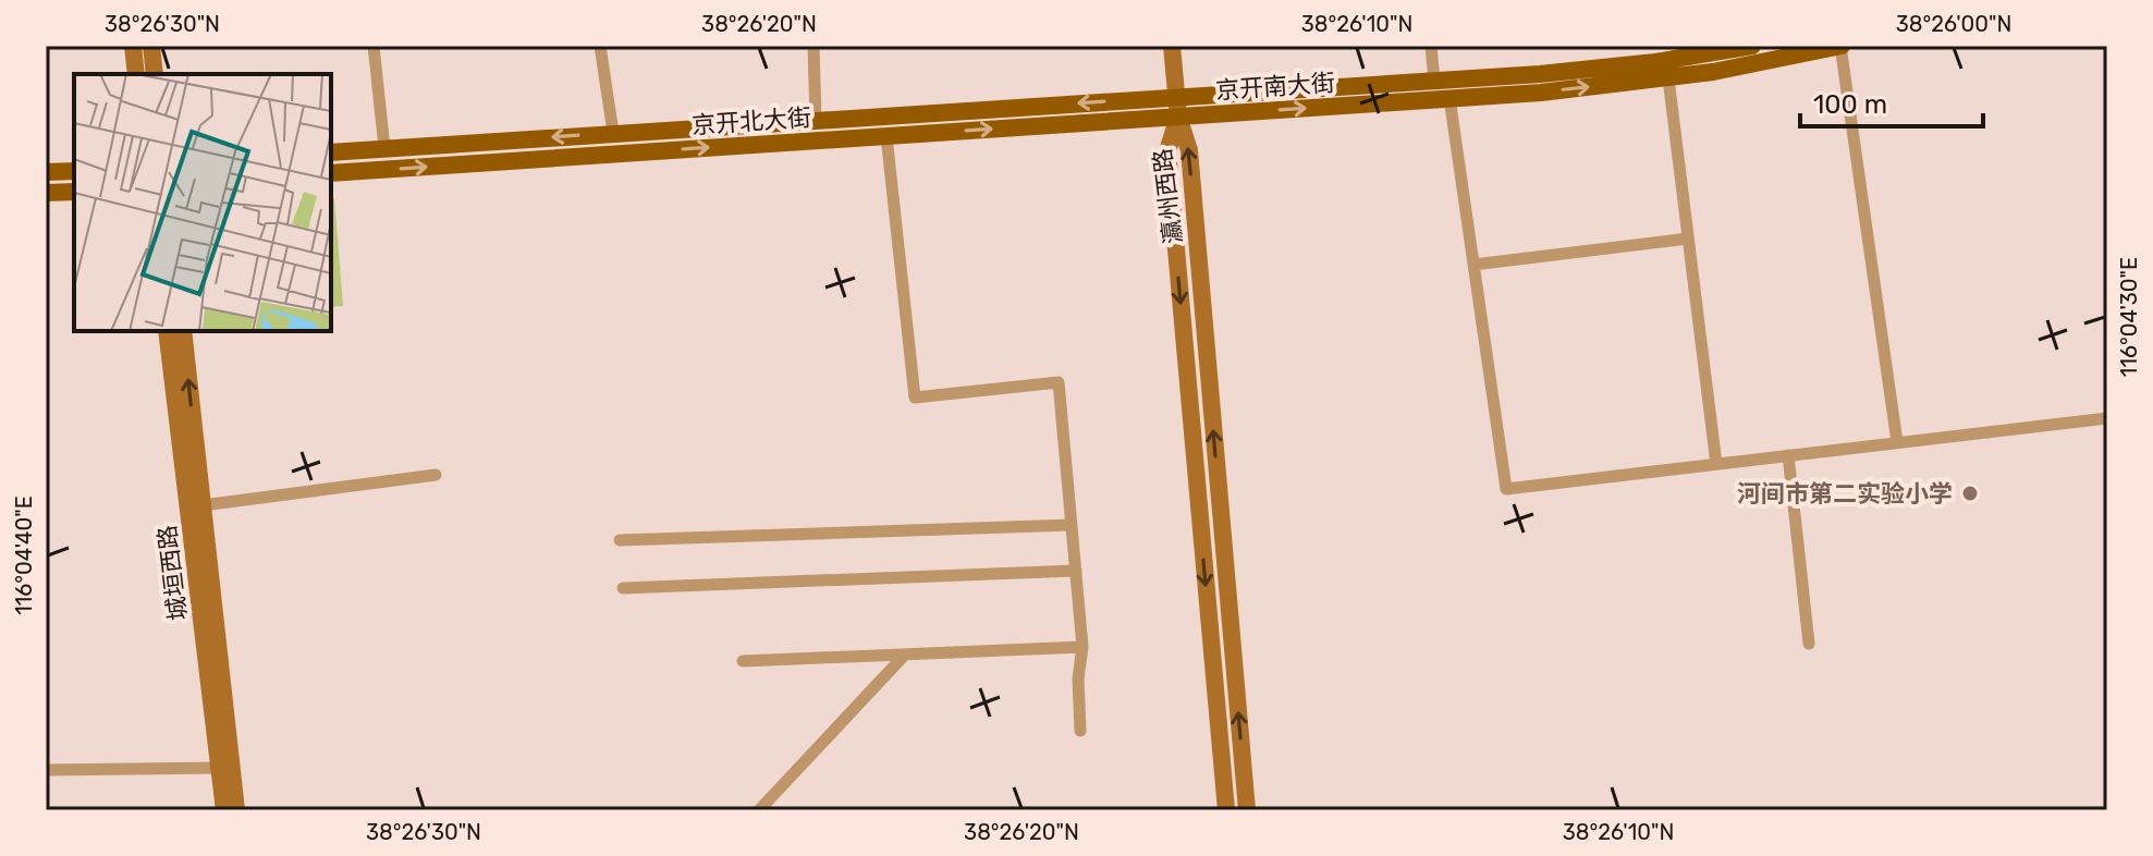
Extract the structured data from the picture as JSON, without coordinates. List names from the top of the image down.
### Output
{
  "streets": {
    "main road": [
      "京开南大街",
      "京开北大街",
      "瀛州西路",
      "城垣西路"
    ]
  },
  "crossings": [
    ["京开南大街", "京开北大街"],
    ["京开南大街", "瀛州西路"],
    ["京开北大街", "瀛州西路"]
  ],
  "places": ["河间市第二实验小学"],
  "scale_bar": "100 m",
  "coordinates": [
    "38°26'30\"N",
    "38°26'20\"N",
    "38°26'10\"N",
    "38°26'00\"N",
    "116°04'30\"E",
    "116°04'40\"E"
  ]
}
